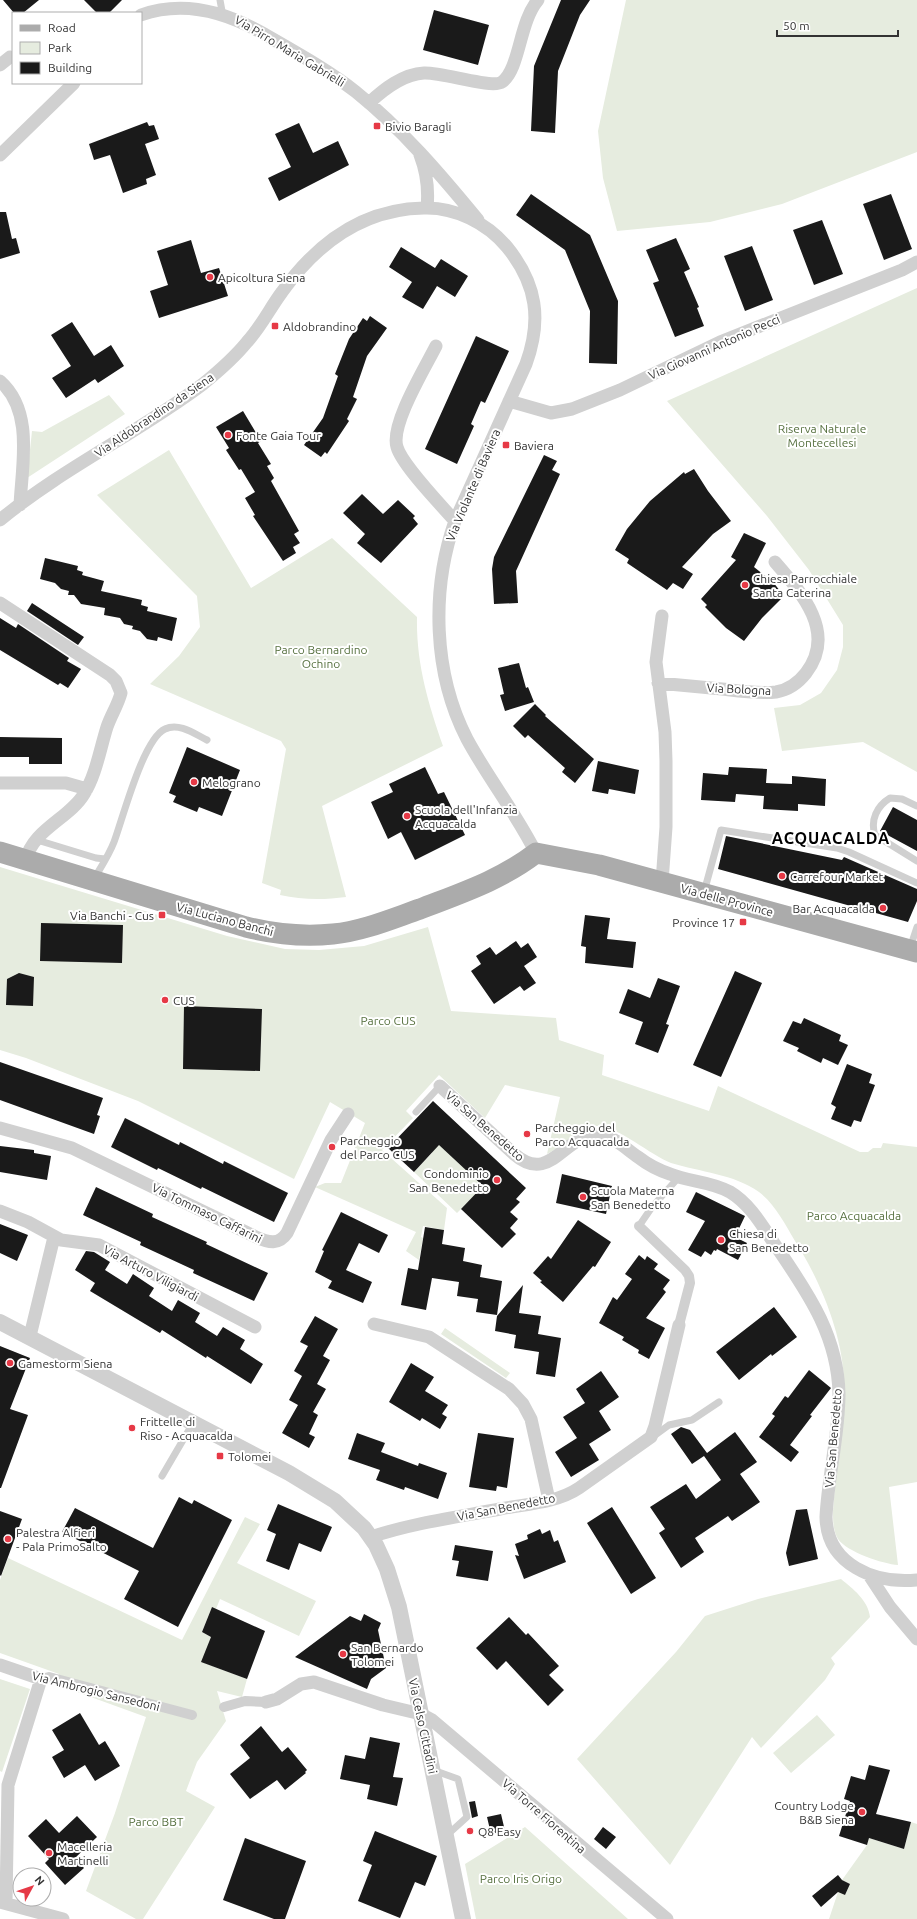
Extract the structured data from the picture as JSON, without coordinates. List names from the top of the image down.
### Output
{
  "streets": {
    "main road": ["Via delle Province", "Via Luciano Banchi"],
    "street": [
      "Via Pirro Maria Gabrielli",
      "Via Giovanni Antonio Pecci",
      "Via Aldobrandino da Siena",
      "Via Violante di Baviera",
      "Via Bologna",
      "Via San Benedetto",
      "Via Tommaso Caffarini",
      "Via Arturo Viligiardi",
      "Via Ambrogio Sansedoni",
      "Via Celso Cittadini",
      "Via Torre Fiorentina"
    ]
  },
  "crossings": [
    ["Via Pirro Maria Gabrielli", "Via Aldobrandino da Siena"],
    ["Via Pirro Maria Gabrielli", "Via Violante di Baviera"],
    ["Via Giovanni Antonio Pecci", "Via Violante di Baviera"],
    ["Via Aldobrandino da Siena", "Via Violante di Baviera"],
    ["Via Violante di Baviera", "Via delle Province"],
    ["Via Violante di Baviera", "Via Luciano Banchi"],
    ["Via delle Province", "Via Luciano Banchi"],
    ["Via San Benedetto", "Via Celso Cittadini"],
    ["Via Celso Cittadini", "Via Torre Fiorentina"]
  ],
  "districts": ["ACQUACALDA"],
  "parks": [
    "Riserva Naturale Montecellesi",
    "Parco Bernardino Ochino",
    "Parco CUS",
    "Parco Acquacalda",
    "Parco BBT",
    "Parco Iris Origo"
  ],
  "places": {
    "transit": [
      "Bivio Baragli",
      "Aldobrandino",
      "Baviera",
      "Via Banchi - Cus",
      "Province 17",
      "Tolomei"
    ],
    "other": [
      "Apicoltura Siena",
      "Fonte Gaia Tour",
      "Chiesa Parrocchiale Santa Caterina",
      "Melograno",
      "Scuola dell'Infanzia Acquacalda",
      "Carrefour Market",
      "Bar Acquacalda",
      "CUS",
      "Parcheggio del Parco Acquacalda",
      "Parcheggio del Parco CUS",
      "Condominio San Benedetto",
      "Scuola Materna San Benedetto",
      "Chiesa di San Benedetto",
      "Gamestorm Siena",
      "Frittelle di Riso - Acquacalda",
      "Palestra Alfieri - Pala PrimoSalto",
      "San Bernardo Tolomei",
      "Country Lodge B&B Siena",
      "Q8 Easy",
      "Macelleria Martinelli"
    ]
  },
  "legend": ["Road", "Park", "Building"],
  "scale_bar": "50 m",
  "north": "top right"
}
